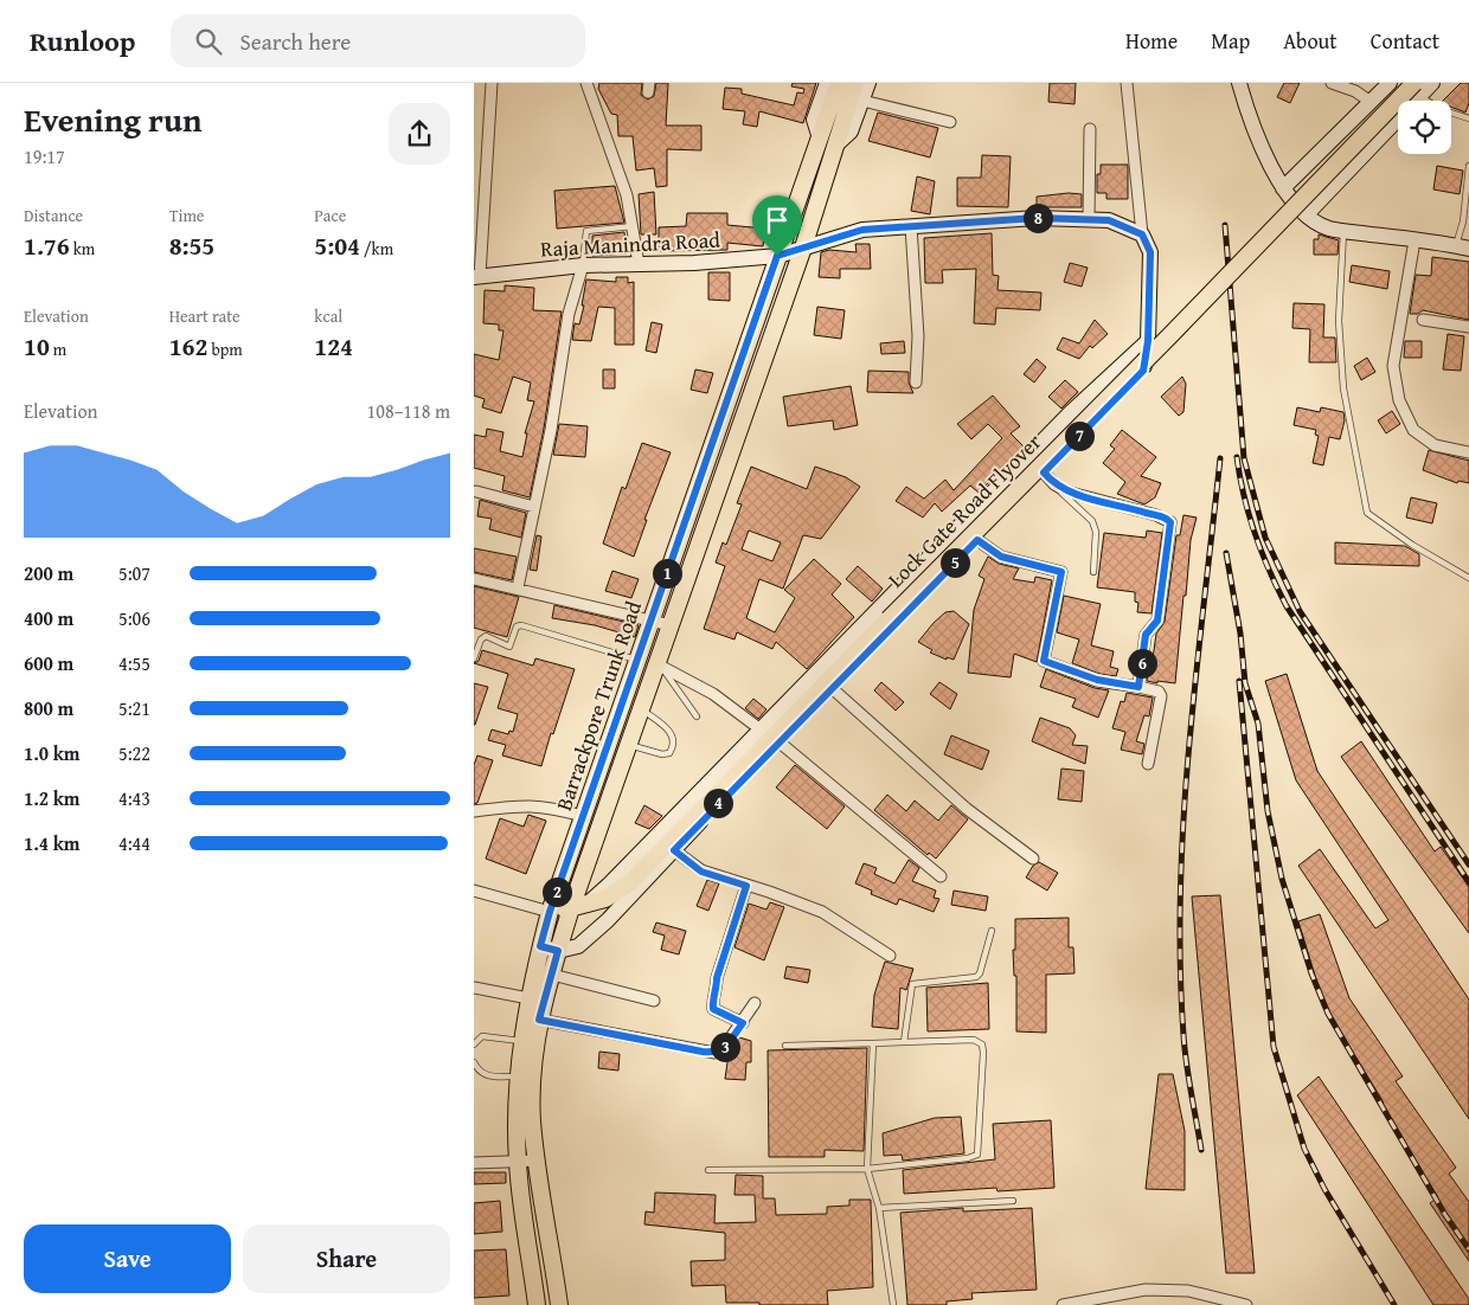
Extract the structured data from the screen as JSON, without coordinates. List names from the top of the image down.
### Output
{
  "streets": {
    "main road": ["Lock Gate Road Flyover", "Barrackpore Trunk Road"],
    "street": ["Raja Manindra Road"]
  },
  "crossings": [
    ["Raja Manindra Road", "Barrackpore Trunk Road"],
    ["Lock Gate Road Flyover", "Barrackpore Trunk Road"]
  ],
  "page": {
    "header": "Runloop",
    "search": "Search here",
    "nav": [
      "Home",
      "Map",
      "About",
      "Contact"
    ],
    "heading": ["Evening run", "19:17"],
    "stats": [
      ["Distance", "1.76 km"],
      ["Time", "8:55"],
      ["Pace", "5:04 /km"],
      ["Elevation", "10 m"],
      ["Heart rate", "162 bpm"],
      ["kcal", "124"]
    ],
    "pins": [
      "8",
      "7",
      "5",
      "1",
      "6",
      "4",
      "2",
      "3"
    ],
    "chart": ["Elevation", "108–118 m"],
    "list": [
      {
        "name": "200 m",
        "note": "5:07"
      },
      {
        "name": "400 m",
        "note": "5:06"
      },
      {
        "name": "600 m",
        "note": "4:55"
      },
      {
        "name": "800 m",
        "note": "5:21"
      },
      {
        "name": "1.0 km",
        "note": "5:22"
      },
      {
        "name": "1.2 km",
        "note": "4:43"
      },
      {
        "name": "1.4 km",
        "note": "4:44"
      }
    ],
    "buttons": ["Save", "Share"]
  }
}
